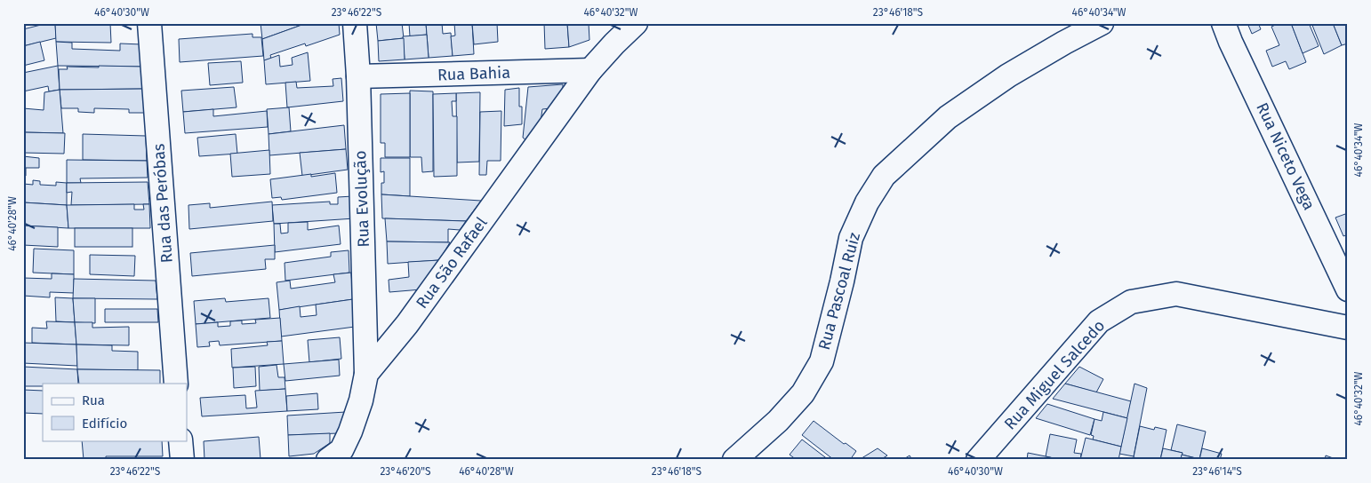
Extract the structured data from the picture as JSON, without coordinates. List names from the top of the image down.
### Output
{
  "streets": {
    "street": [
      "Rua Bahia",
      "Rua Niceto Vega",
      "Rua Evolução",
      "Rua das Peróbas",
      "Rua São Rafael",
      "Rua Pascoal Ruiz",
      "Rua Miguel Salcedo"
    ]
  },
  "crossings": [
    ["Rua Bahia", "Rua Evolução"],
    ["Rua Bahia", "Rua São Rafael"],
    ["Rua Evolução", "Rua São Rafael"]
  ],
  "legend": ["Rua", "Edifício"],
  "coordinates": [
    "46°40'30\"W",
    "23°46'22\"S",
    "46°40'32\"W",
    "23°46'18\"S",
    "46°40'34\"W",
    "46°40'28\"W",
    "23°46'20\"S",
    "23°46'14\"S"
  ]
}
